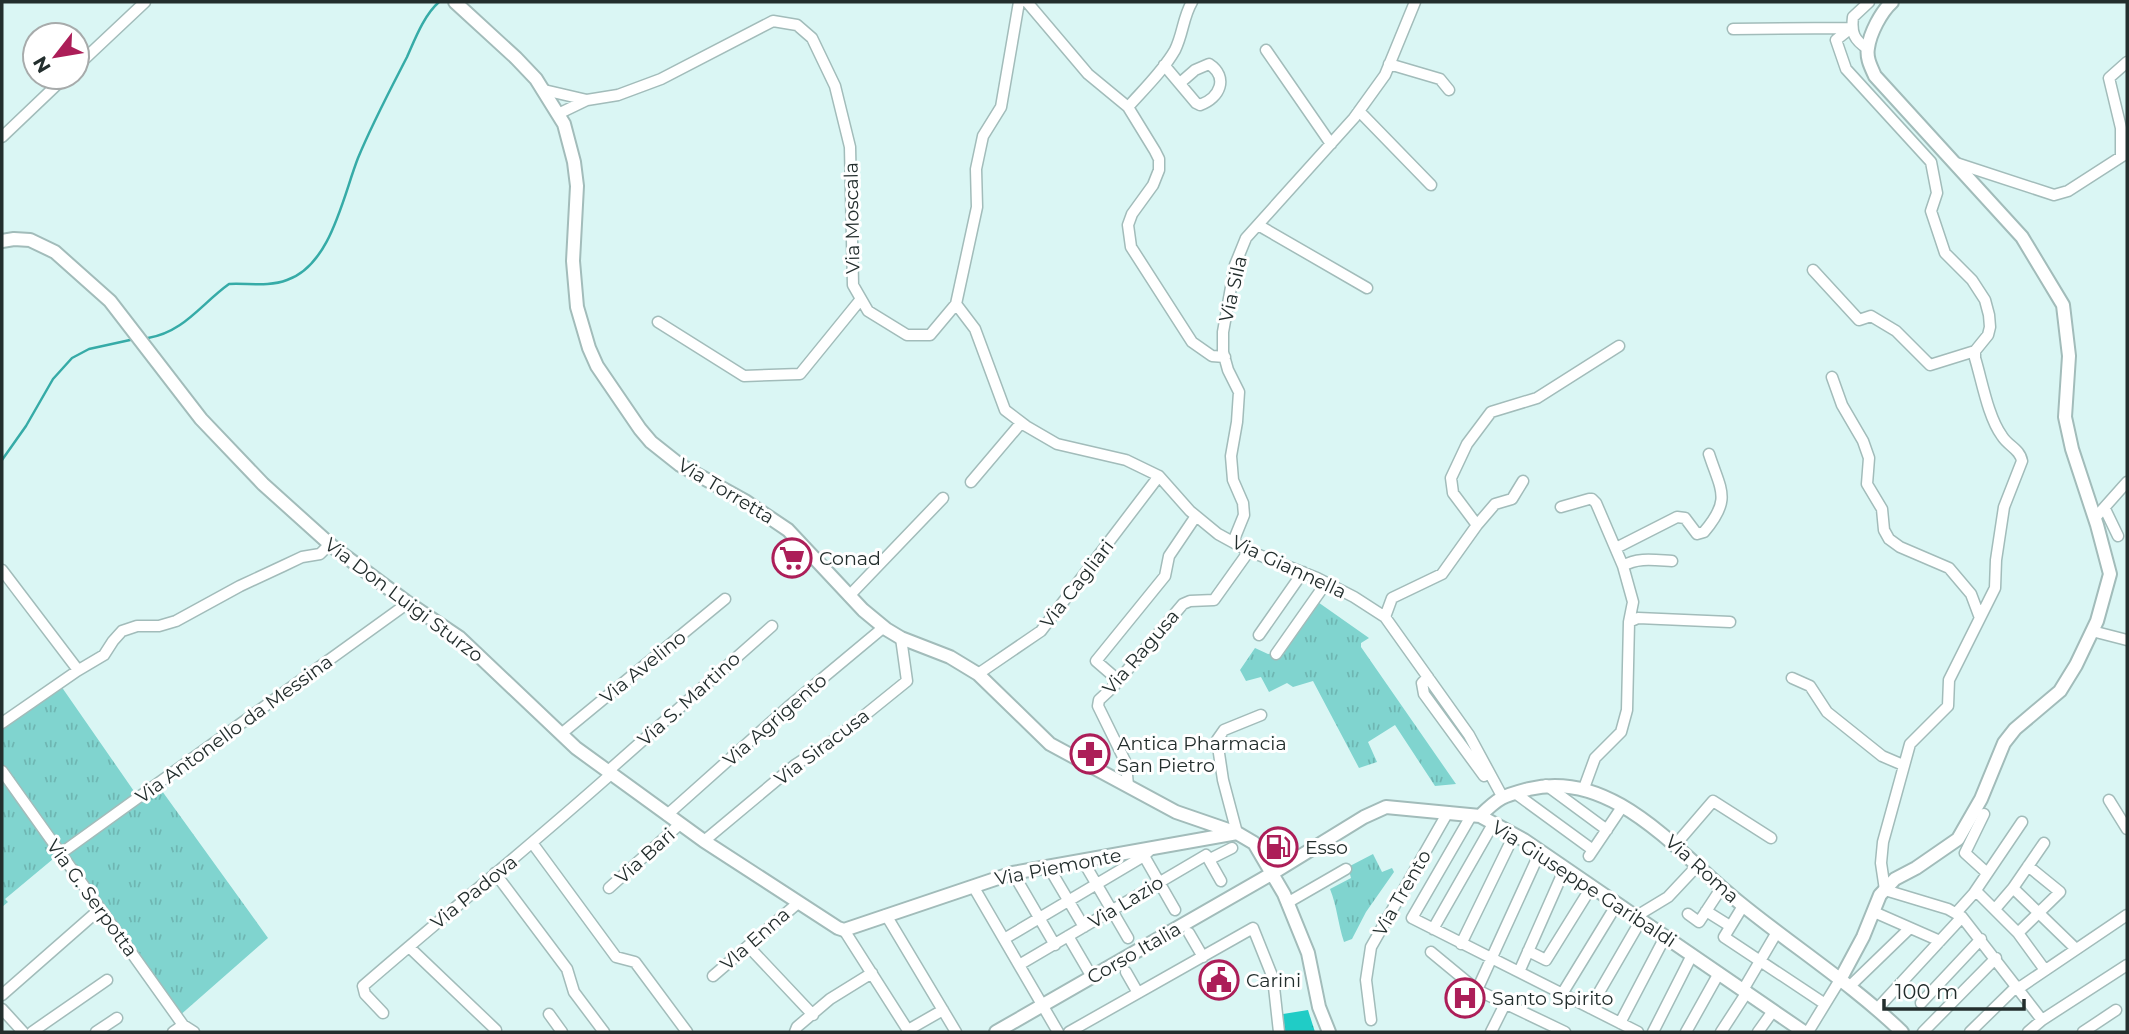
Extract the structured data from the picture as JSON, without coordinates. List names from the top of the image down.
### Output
{
  "streets": {
    "street": [
      "Via Moscala",
      "Via Sila",
      "Via Torretta",
      "Via Giannella",
      "Via Cagliari",
      "Via Don Luigi Sturzo",
      "Via Ragusa",
      "Via Avelino",
      "Via S. Martino",
      "Via Agrigento",
      "Via Antonello da Messina",
      "Via Siracusa",
      "Via Bari",
      "Via Piemonte",
      "Via Roma",
      "Via Giuseppe Garibaldi",
      "Via Padova",
      "Via Trento",
      "Via G. Serpotta",
      "Via Lazio",
      "VIa Enna",
      "Corso Italia"
    ]
  },
  "crossings": [
    ["Via Moscala", "Via Giannella"],
    ["Via Sila", "Via Giannella"],
    ["Via Torretta", "Via Cagliari"],
    ["Via Torretta", "Via Ragusa"],
    ["Via Torretta", "Via Agrigento"],
    ["Via Torretta", "Via Siracusa"],
    ["Via Torretta", "Via Piemonte"],
    ["Via Torretta", "Via Giuseppe Garibaldi"],
    ["Via Torretta", "Corso Italia"],
    ["Via Giannella", "Via Cagliari"],
    ["Via Giannella", "Via Ragusa"],
    ["Via Giannella", "Via Roma"],
    ["Via Don Luigi Sturzo", "Via Avelino"],
    ["Via Don Luigi Sturzo", "Via S. Martino"],
    ["Via Don Luigi Sturzo", "Via Agrigento"],
    ["Via Don Luigi Sturzo", "Via Antonello da Messina"],
    ["Via Don Luigi Sturzo", "Via Siracusa"],
    ["Via Don Luigi Sturzo", "Via Bari"],
    ["Via Don Luigi Sturzo", "Via Piemonte"],
    ["Via Don Luigi Sturzo", "Via Padova"],
    ["Via Don Luigi Sturzo", "VIa Enna"],
    ["Via S. Martino", "Via Padova"],
    ["Via Antonello da Messina", "Via G. Serpotta"],
    ["Via Roma", "Via Giuseppe Garibaldi"],
    ["Via Giuseppe Garibaldi", "Via Trento"],
    ["Via Giuseppe Garibaldi", "Corso Italia"]
  ],
  "places": {
    "supermarket": ["Conad"],
    "pharmacy": ["Antica Pharmacia San Pietro"],
    "fuel station": ["Esso"],
    "public building": ["Carini"],
    "hospital": ["Santo Spirito"]
  },
  "scale_bar": "100 m",
  "north": "bottom left"
}
